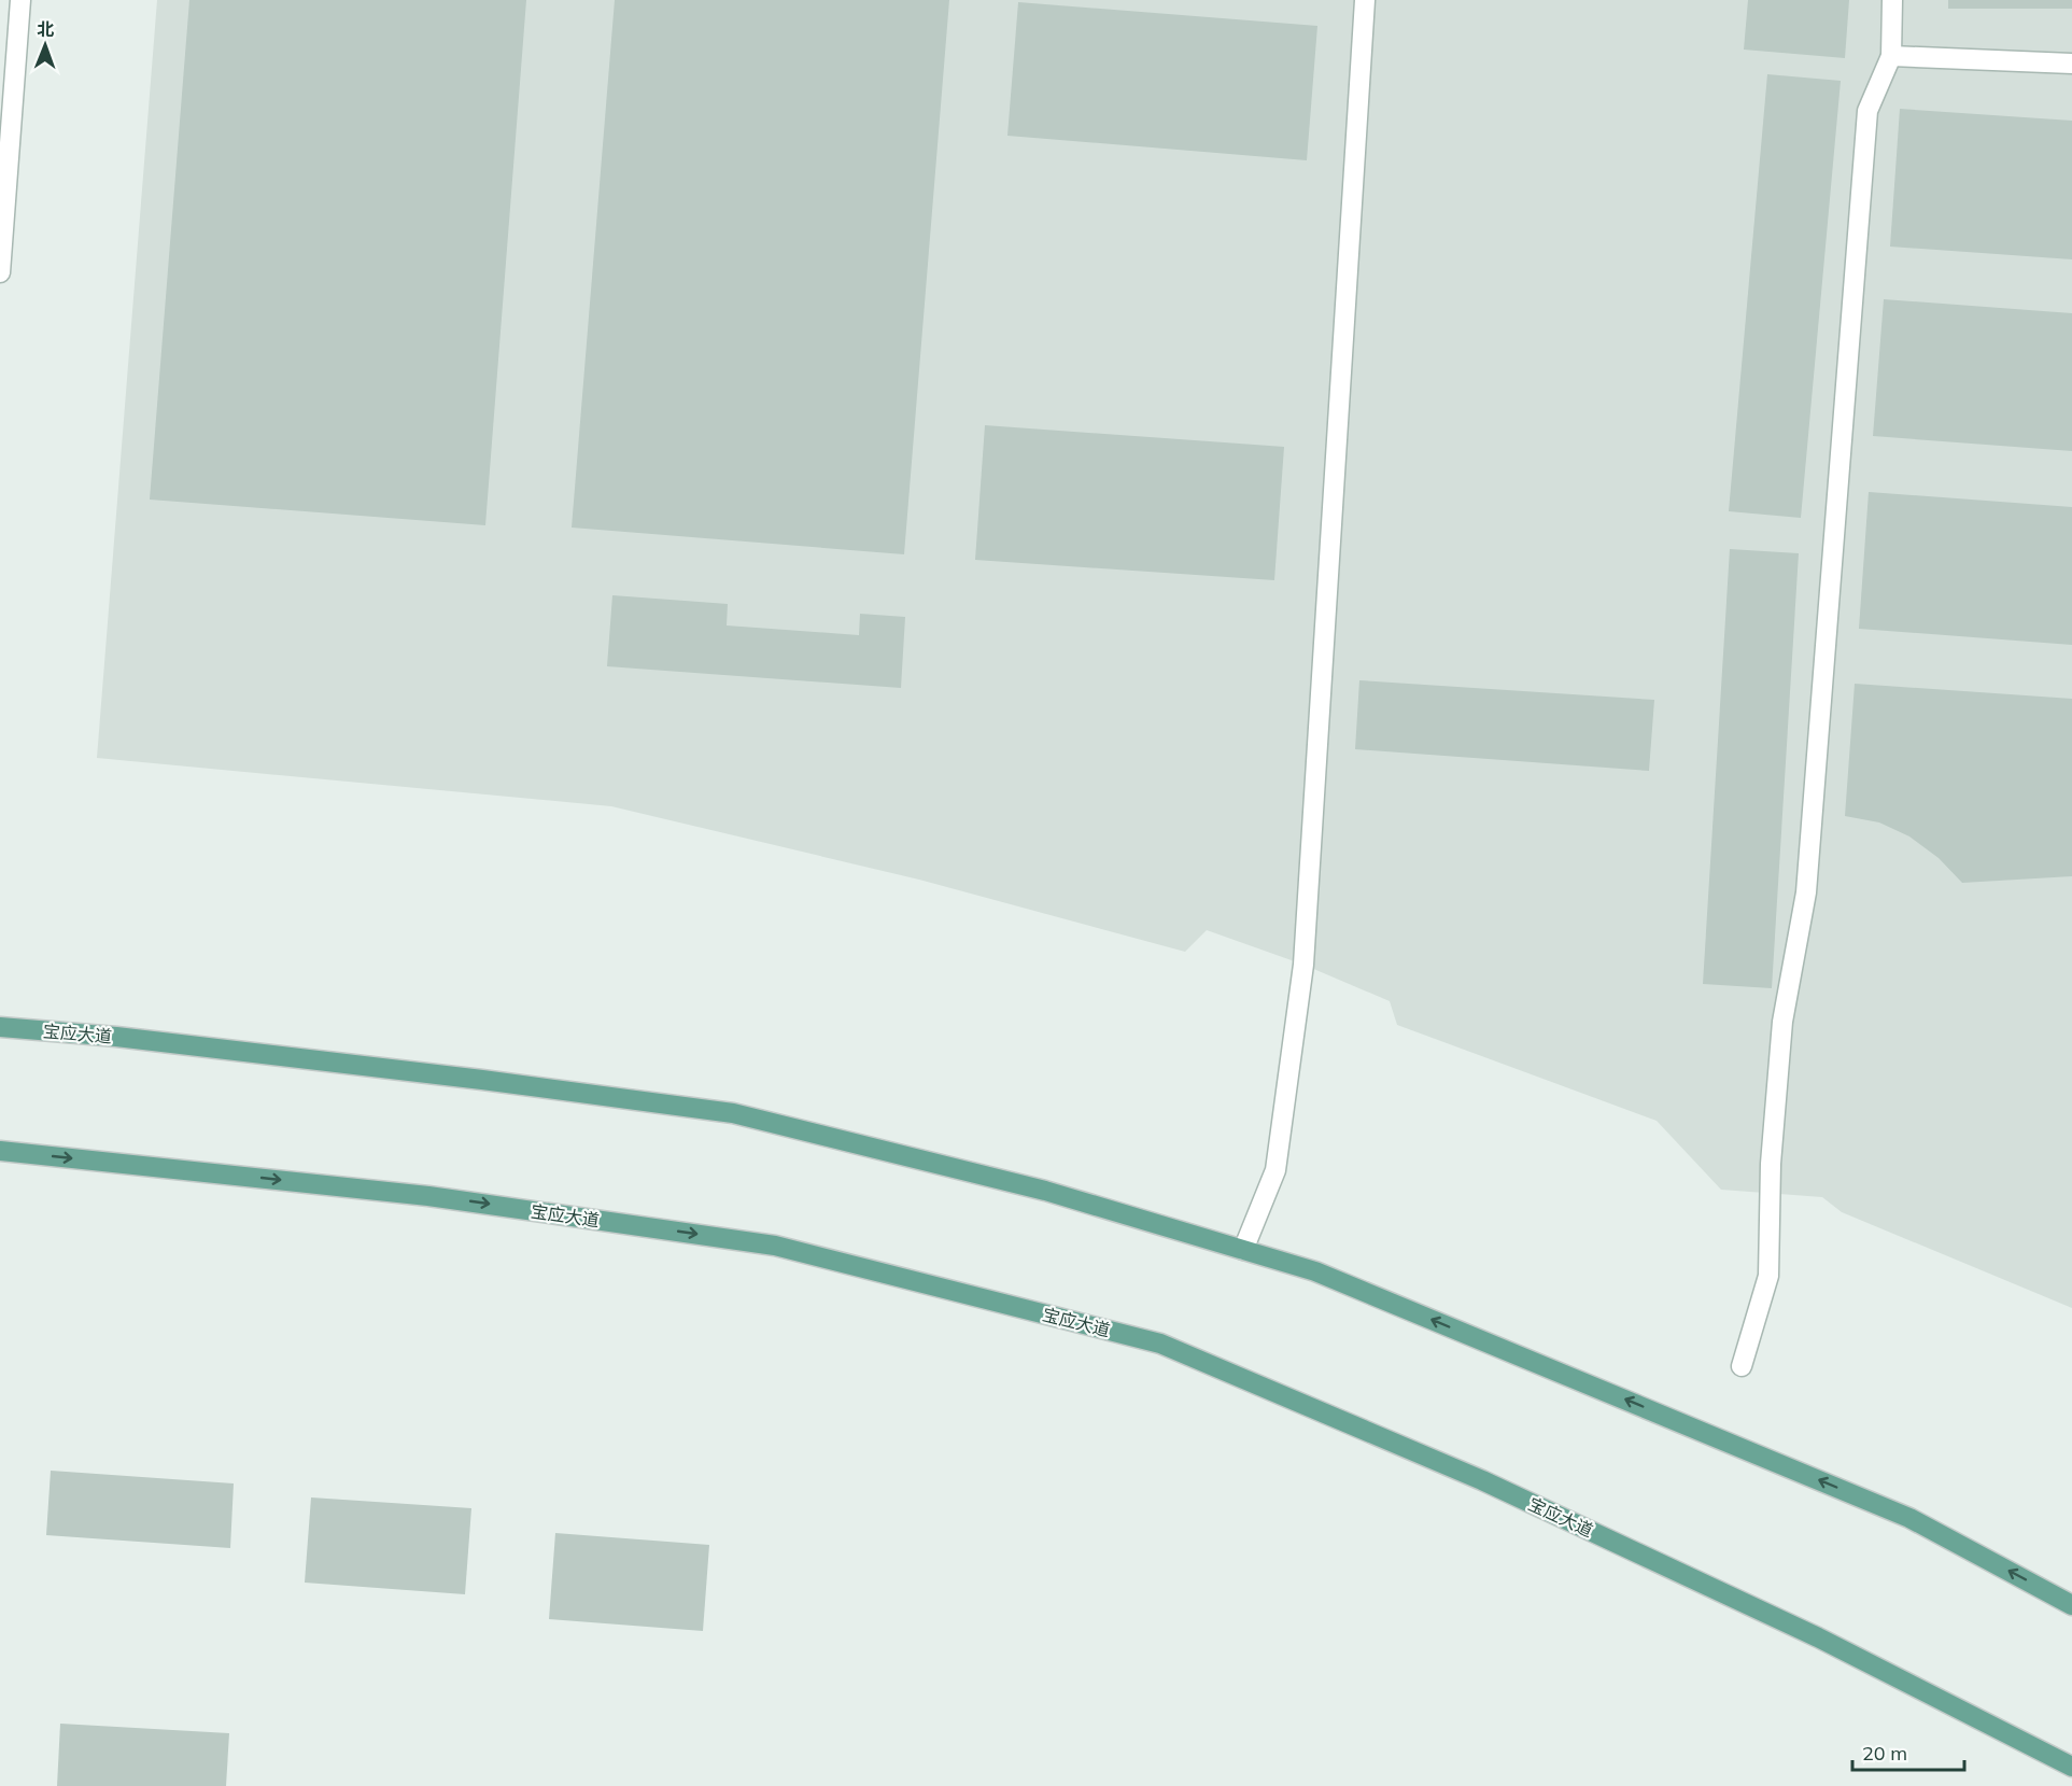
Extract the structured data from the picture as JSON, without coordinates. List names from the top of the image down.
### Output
{
  "streets": {
    "main road": ["宝应大道"]
  },
  "scale_bar": "20 m",
  "north": "top"
}
